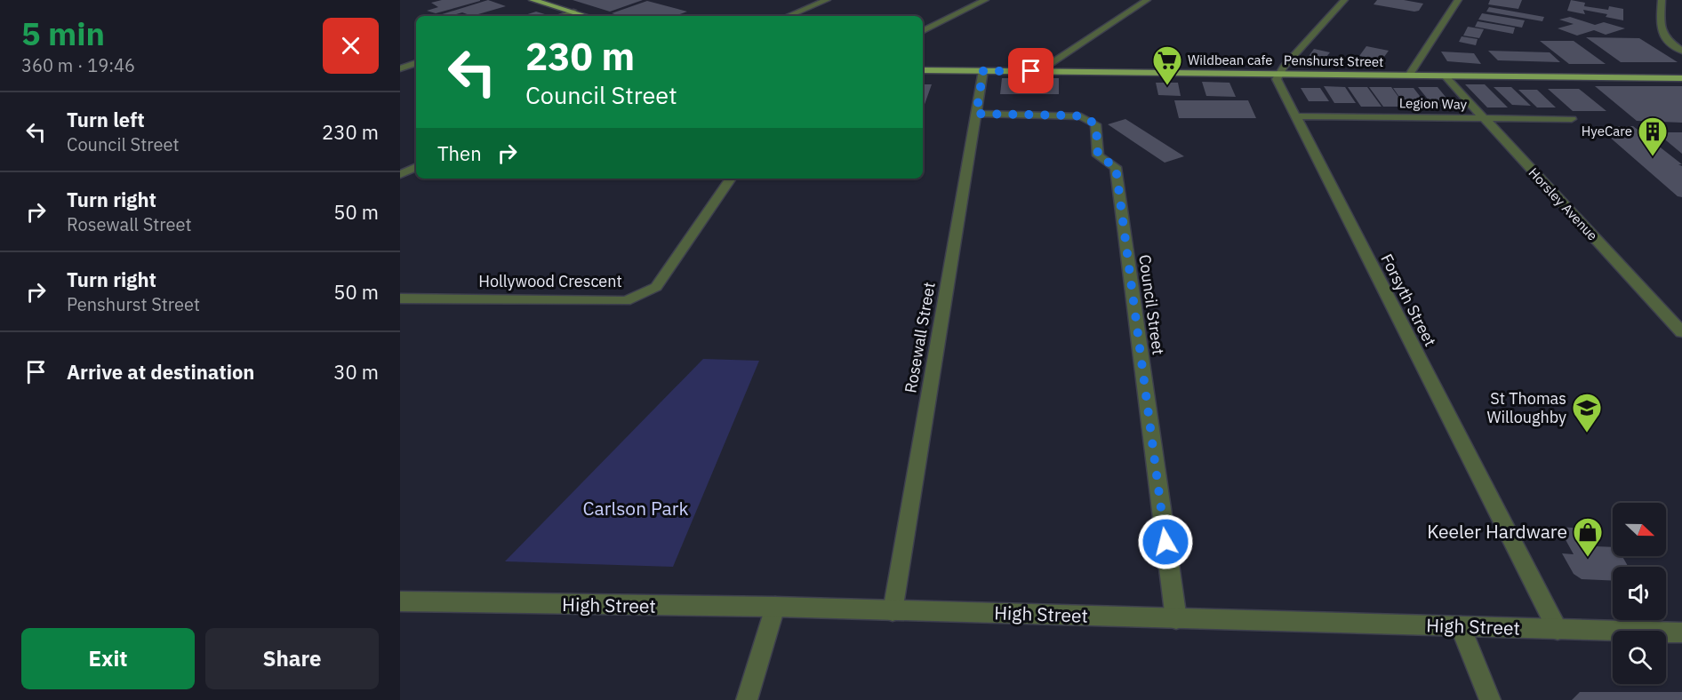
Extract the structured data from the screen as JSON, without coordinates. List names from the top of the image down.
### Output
{
  "streets": {
    "main road": ["Penshurst Street"],
    "street": [
      "Legion Way",
      "Horsley Avenue",
      "Hollywood Crescent",
      "Forsyth Street",
      "Council Street",
      "Rosewall Street",
      "High Street"
    ]
  },
  "crossings": [
    ["Penshurst Street", "Horsley Avenue"],
    ["Penshurst Street", "Forsyth Street"],
    ["Penshurst Street", "Rosewall Street"],
    ["Legion Way", "Horsley Avenue"],
    ["Legion Way", "Forsyth Street"],
    ["Forsyth Street", "High Street"],
    ["Council Street", "Rosewall Street"],
    ["Council Street", "High Street"],
    ["Rosewall Street", "High Street"]
  ],
  "parks": ["Carlson Park"],
  "places": {
    "supermarket": ["Wildbean cafe"],
    "building": ["HyeCare"],
    "school or university": ["St Thomas Willoughby"],
    "shop": ["Keeler Hardware"]
  },
  "north": "right",
  "page": {
    "heading": ["5 min", "360 m · 19:46"],
    "turn": ["230 m", "Council Street"],
    "list": [
      {
        "name": "Turn left",
        "note": "Council Street",
        "value": "230 m"
      },
      {
        "name": "Turn right",
        "note": "Rosewall Street",
        "value": "50 m"
      },
      {
        "name": "Turn right",
        "note": "Penshurst Street",
        "value": "50 m"
      },
      {
        "name": "Arrive at destination",
        "value": "30 m"
      }
    ],
    "then": "Then",
    "buttons": ["Exit", "Share"]
  }
}
